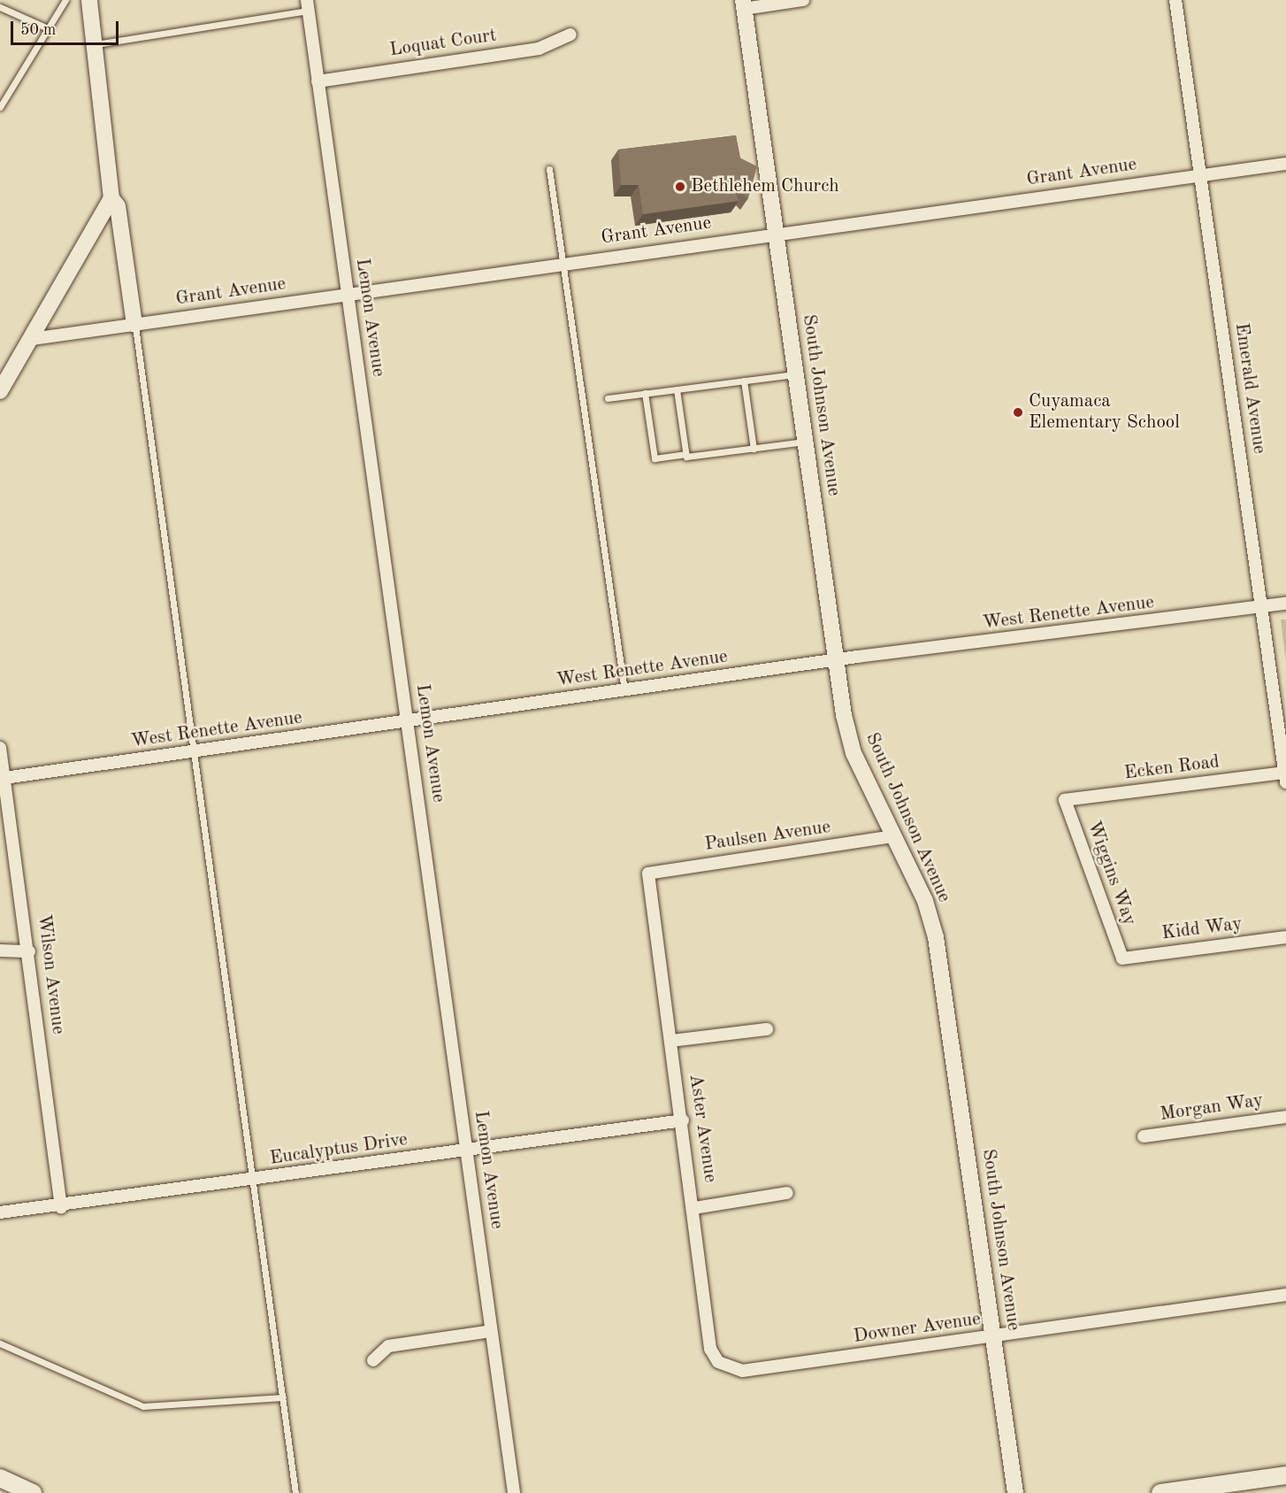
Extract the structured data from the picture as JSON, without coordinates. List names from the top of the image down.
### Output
{
  "streets": {
    "street": [
      "Loquat Court",
      "Grant Avenue",
      "Lemon Avenue",
      "Emerald Avenue",
      "South Johnson Avenue",
      "West Renette Avenue",
      "Ecken Road",
      "Paulsen Avenue",
      "Wiggins Way",
      "Kidd Way",
      "Wilson Avenue",
      "Morgan Way",
      "Aster Avenue",
      "Eucalyptus Drive",
      "Downer Avenue"
    ]
  },
  "crossings": [
    ["Loquat Court", "Lemon Avenue"],
    ["Grant Avenue", "Lemon Avenue"],
    ["Grant Avenue", "Emerald Avenue"],
    ["Grant Avenue", "South Johnson Avenue"],
    ["Lemon Avenue", "West Renette Avenue"],
    ["Lemon Avenue", "Eucalyptus Drive"],
    ["Emerald Avenue", "West Renette Avenue"],
    ["Emerald Avenue", "Ecken Road"],
    ["South Johnson Avenue", "West Renette Avenue"],
    ["South Johnson Avenue", "Paulsen Avenue"],
    ["South Johnson Avenue", "Downer Avenue"],
    ["West Renette Avenue", "Wilson Avenue"],
    ["Ecken Road", "Wiggins Way"],
    ["Paulsen Avenue", "Aster Avenue"],
    ["Wiggins Way", "Kidd Way"],
    ["Wilson Avenue", "Eucalyptus Drive"],
    ["Aster Avenue", "Eucalyptus Drive"],
    ["Aster Avenue", "Downer Avenue"]
  ],
  "places": ["Bethlehem Church", "Cuyamaca Elementary School"],
  "scale_bar": "50 m"
}
